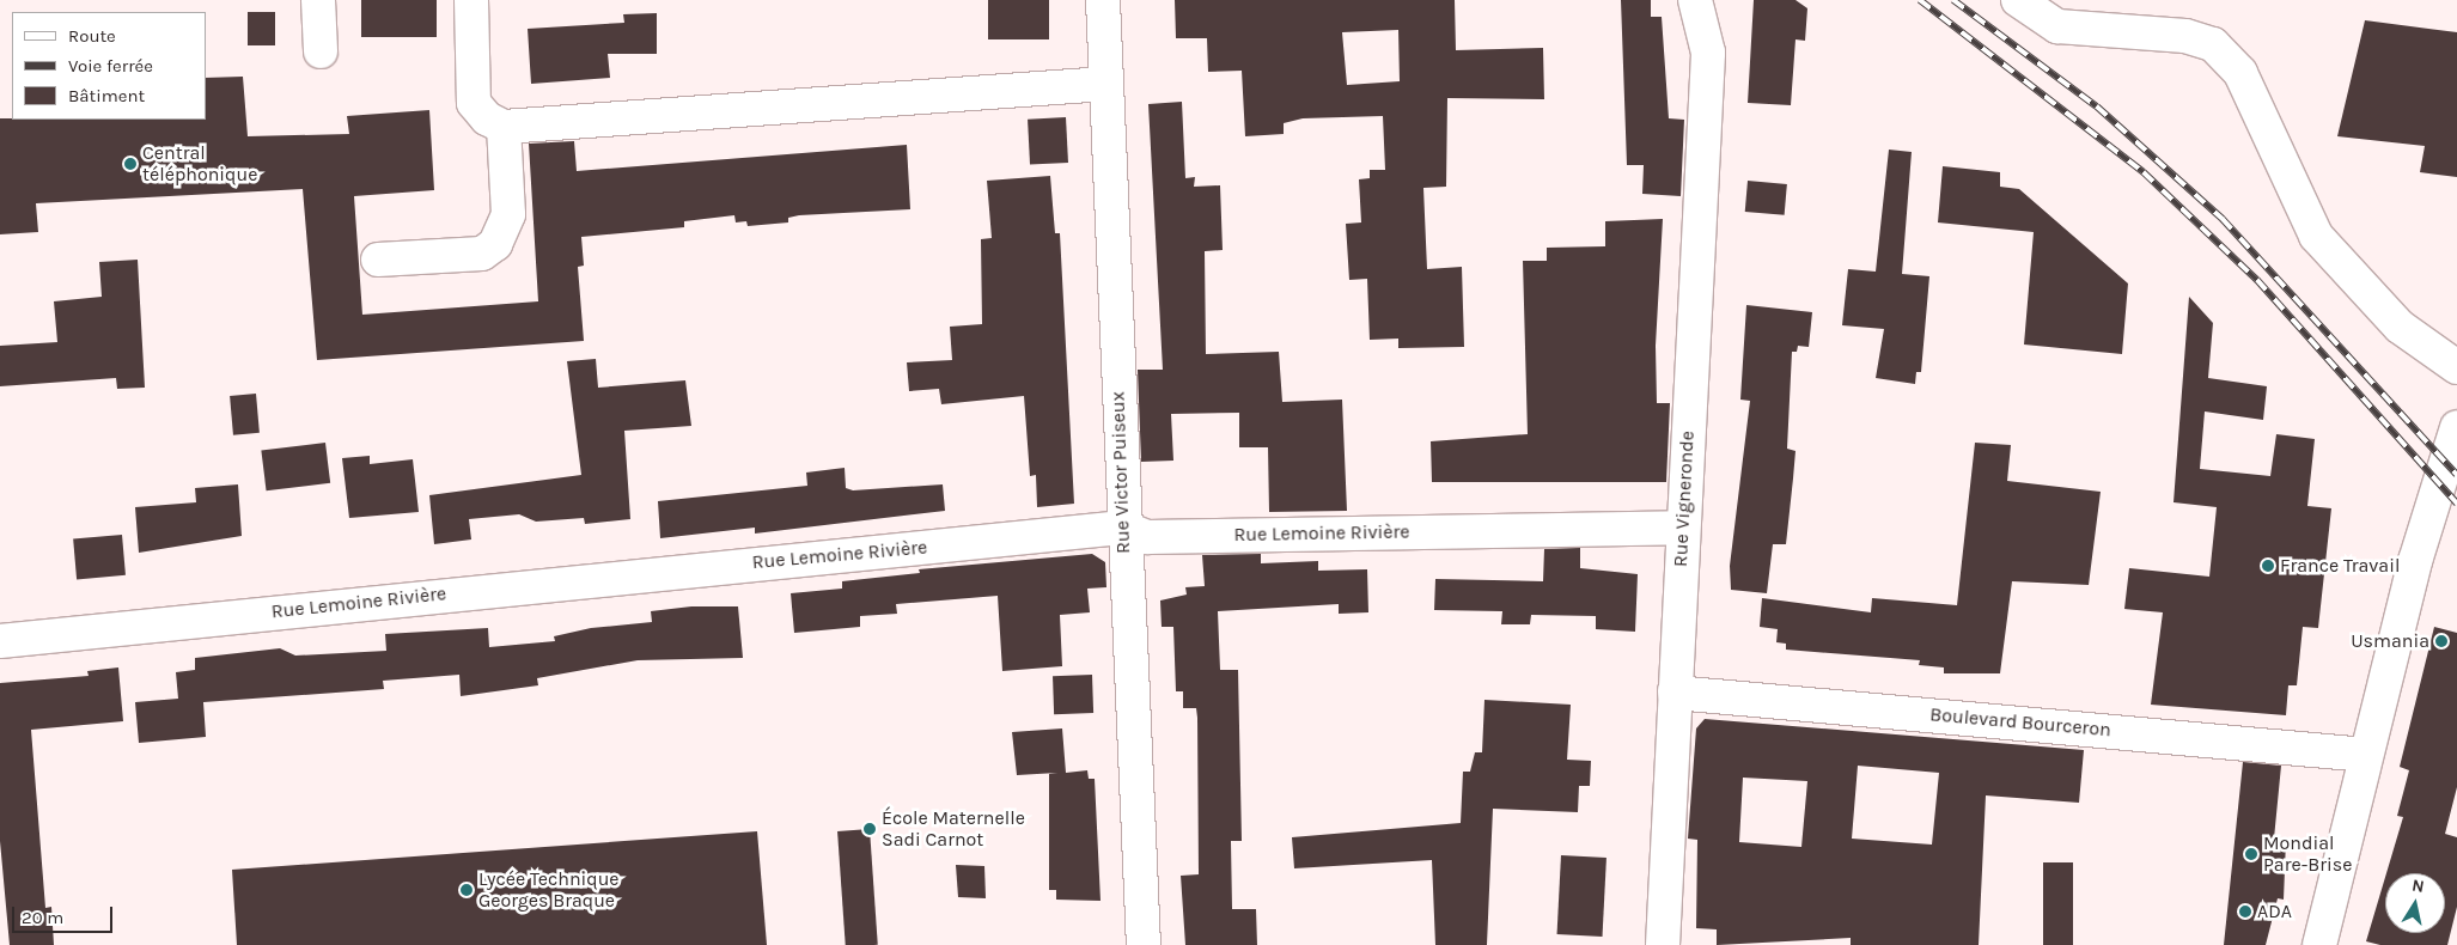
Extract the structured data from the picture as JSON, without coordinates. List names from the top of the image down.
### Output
{
  "streets": {
    "street": [
      "Rue Victor Puiseux",
      "Rue Vigneronde",
      "Rue Lemoine Rivière",
      "Boulevard Bourceron"
    ]
  },
  "crossings": [
    ["Rue Victor Puiseux", "Rue Lemoine Rivière"],
    ["Rue Vigneronde", "Rue Lemoine Rivière"],
    ["Rue Vigneronde", "Boulevard Bourceron"]
  ],
  "places": [
    "Central téléphonique",
    "France Travail",
    "Usmania",
    "École Maternelle Sadi Carnot",
    "Mondial Pare-Brise",
    "Lycée Technique Georges Braque",
    "ADA"
  ],
  "legend": ["Route", "Voie ferrée", "Bâtiment"],
  "scale_bar": "20 m",
  "north": "top"
}
